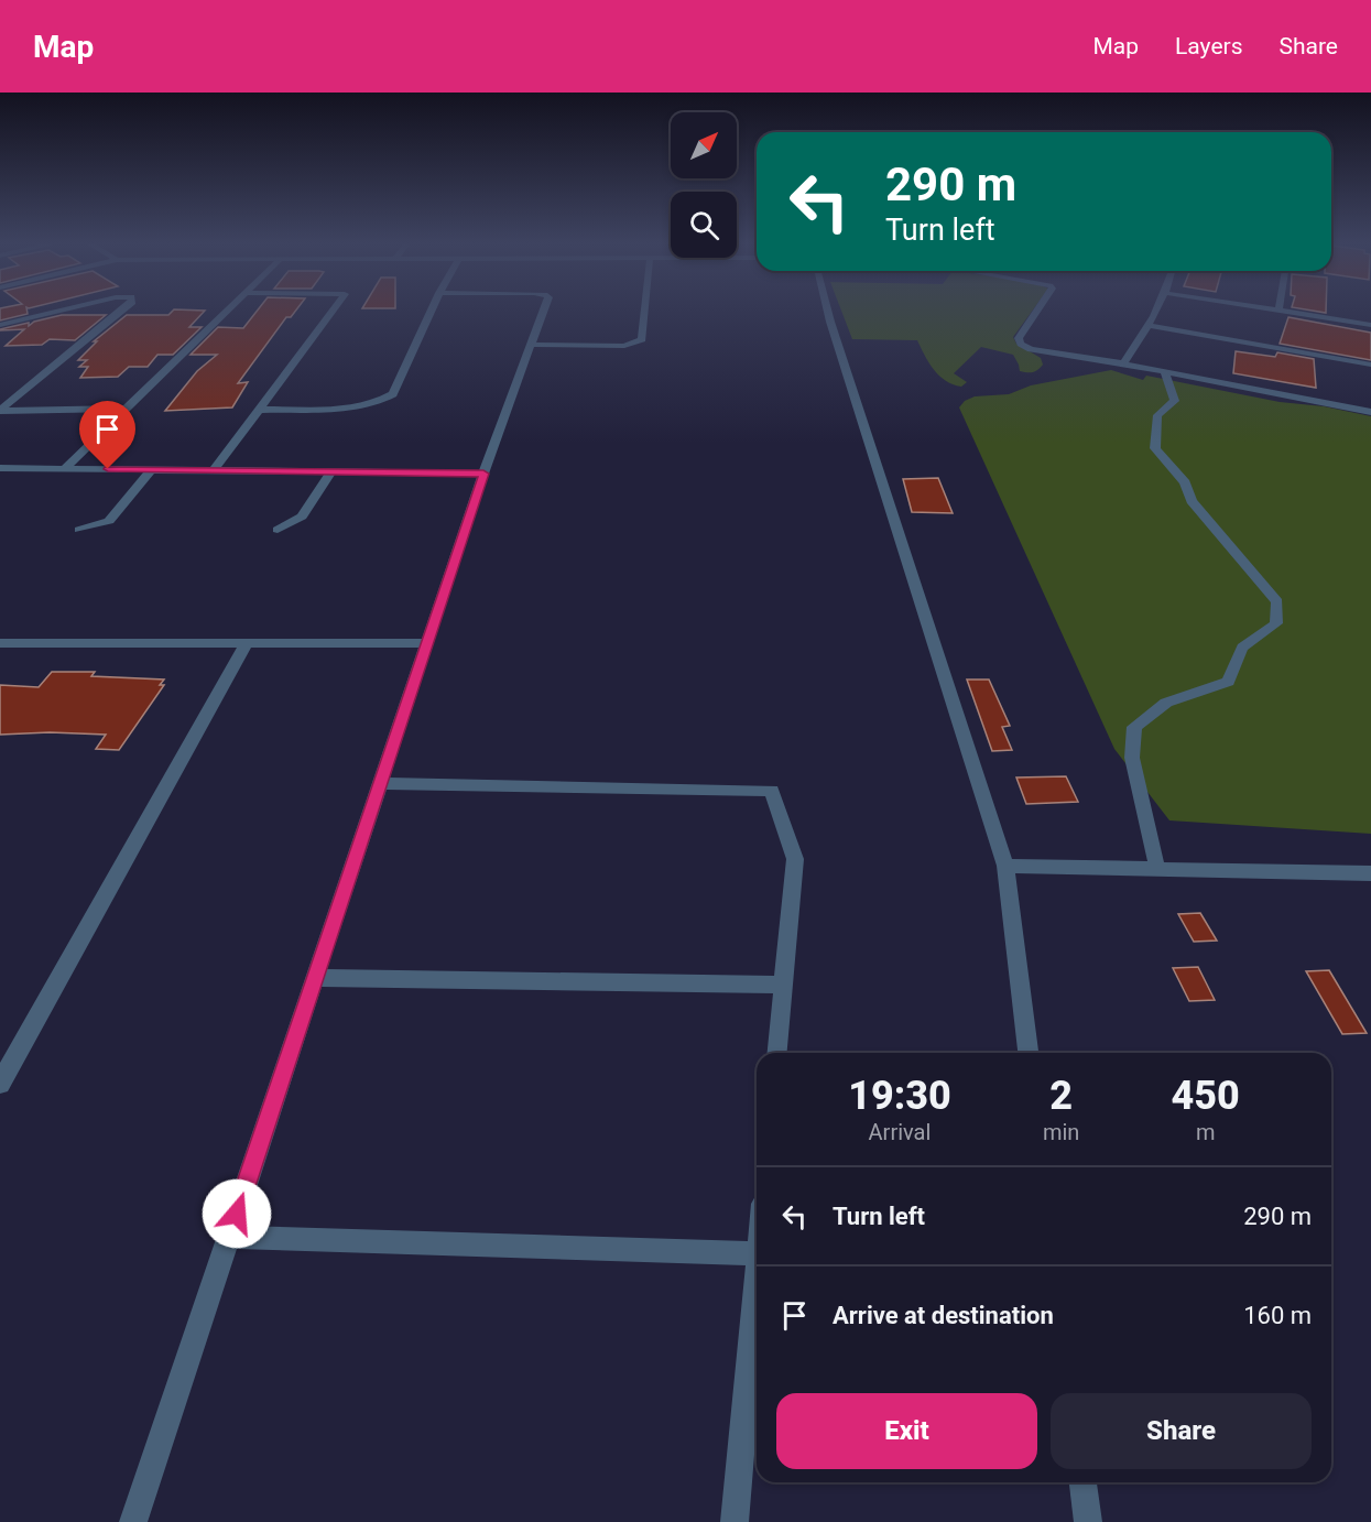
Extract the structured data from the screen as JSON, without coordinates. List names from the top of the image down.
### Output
{
  "north": "top right",
  "page": {
    "header": "Map",
    "nav": ["Map", "Layers", "Share"],
    "turn": ["290 m", "Turn left"],
    "eta": [
      "19:30",
      "Arrival",
      "2",
      "min",
      "450",
      "m"
    ],
    "list": [
      {
        "name": "Turn left",
        "value": "290 m"
      },
      {
        "name": "Arrive at destination",
        "value": "160 m"
      }
    ],
    "buttons": ["Exit", "Share"]
  }
}
